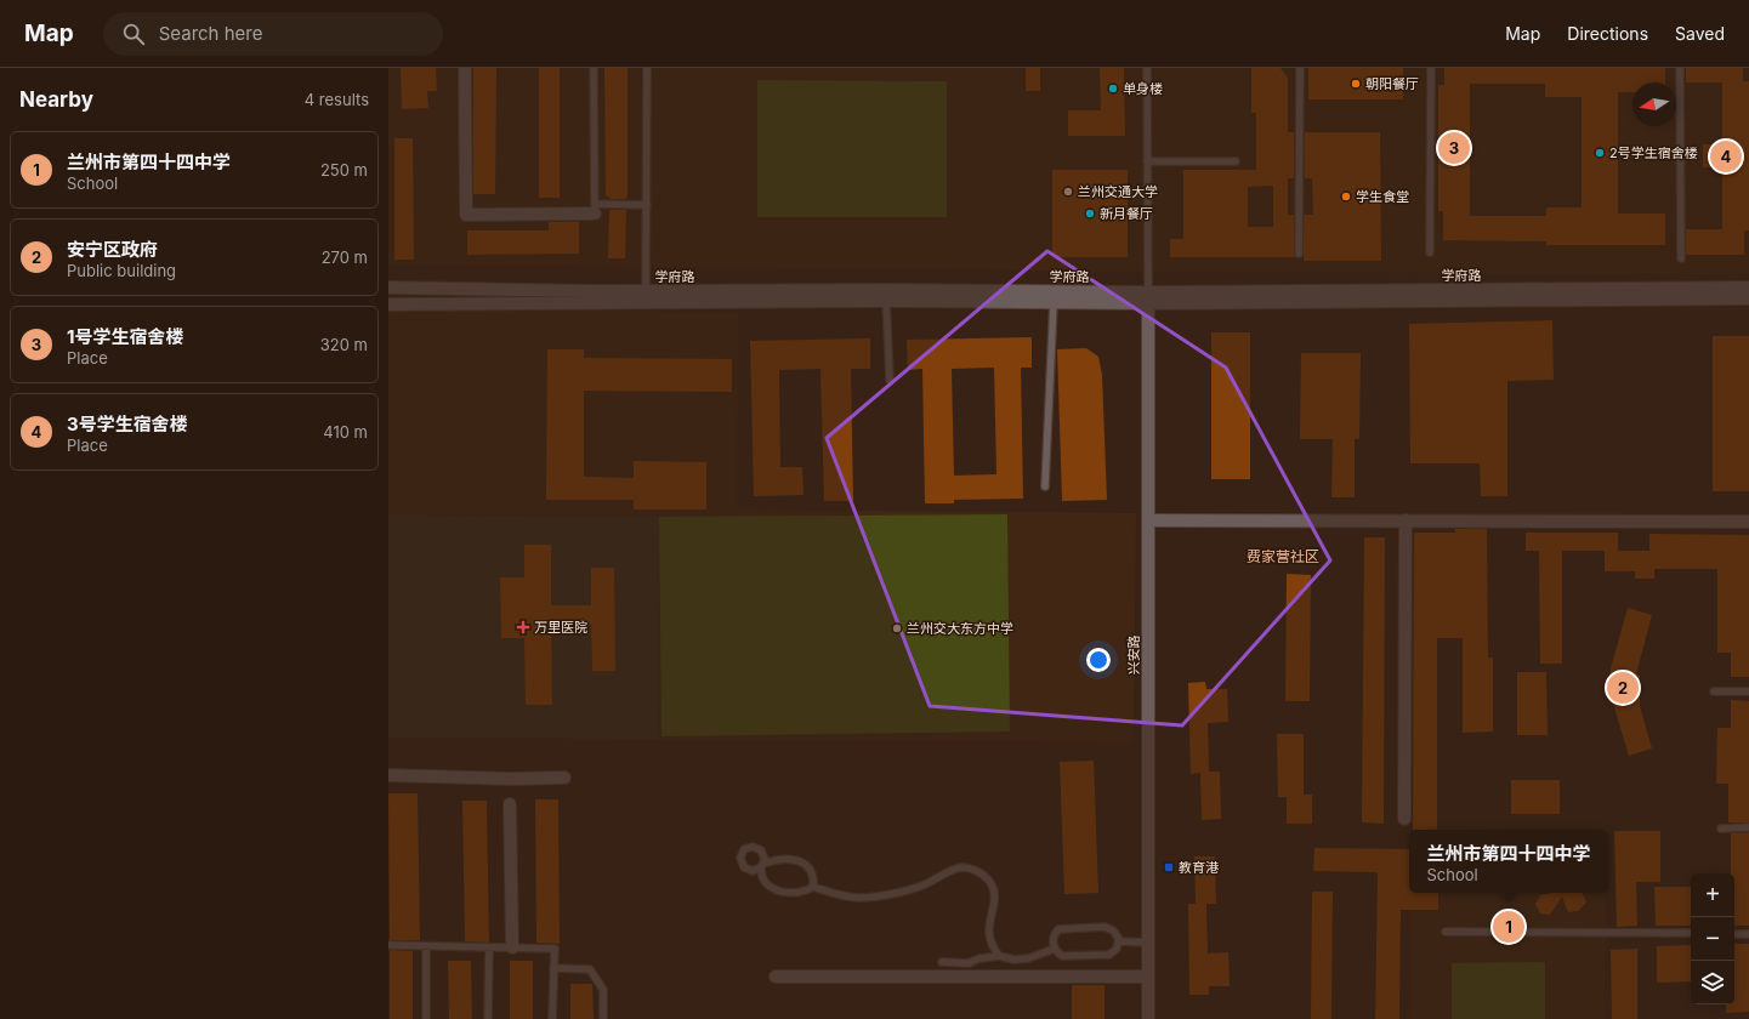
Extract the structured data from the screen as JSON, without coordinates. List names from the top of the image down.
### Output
{
  "streets": {
    "street": ["学府路", "兴安路"]
  },
  "crossings": [
    ["学府路", "兴安路"]
  ],
  "districts": ["费家营社区"],
  "places": {
    "other": [
      "朝阳餐厅",
      "单身楼",
      "2号学生宿舍楼",
      "兰州交通大学",
      "学生食堂",
      "新月餐厅",
      "兰州交大东方中学"
    ],
    "health": ["万里医院"],
    "transit": ["教育港"]
  },
  "north": "left",
  "page": {
    "header": "Map",
    "search": "Search here",
    "nav": ["Map", "Directions", "Saved"],
    "heading": ["Nearby", "4 results"],
    "pins": [
      "3",
      "4",
      "2",
      "1"
    ],
    "list": [
      {
        "mark": "1",
        "name": "兰州市第四十四中学",
        "note": "School",
        "value": "250 m"
      },
      {
        "mark": "2",
        "name": "安宁区政府",
        "note": "Public building",
        "value": "270 m"
      },
      {
        "mark": "3",
        "name": "1号学生宿舍楼",
        "note": "Place",
        "value": "320 m"
      },
      {
        "mark": "4",
        "name": "3号学生宿舍楼",
        "note": "Place",
        "value": "410 m"
      }
    ],
    "popup": ["兰州市第四十四中学", "School"],
    "map_buttons": ["+", "−"]
  }
}
